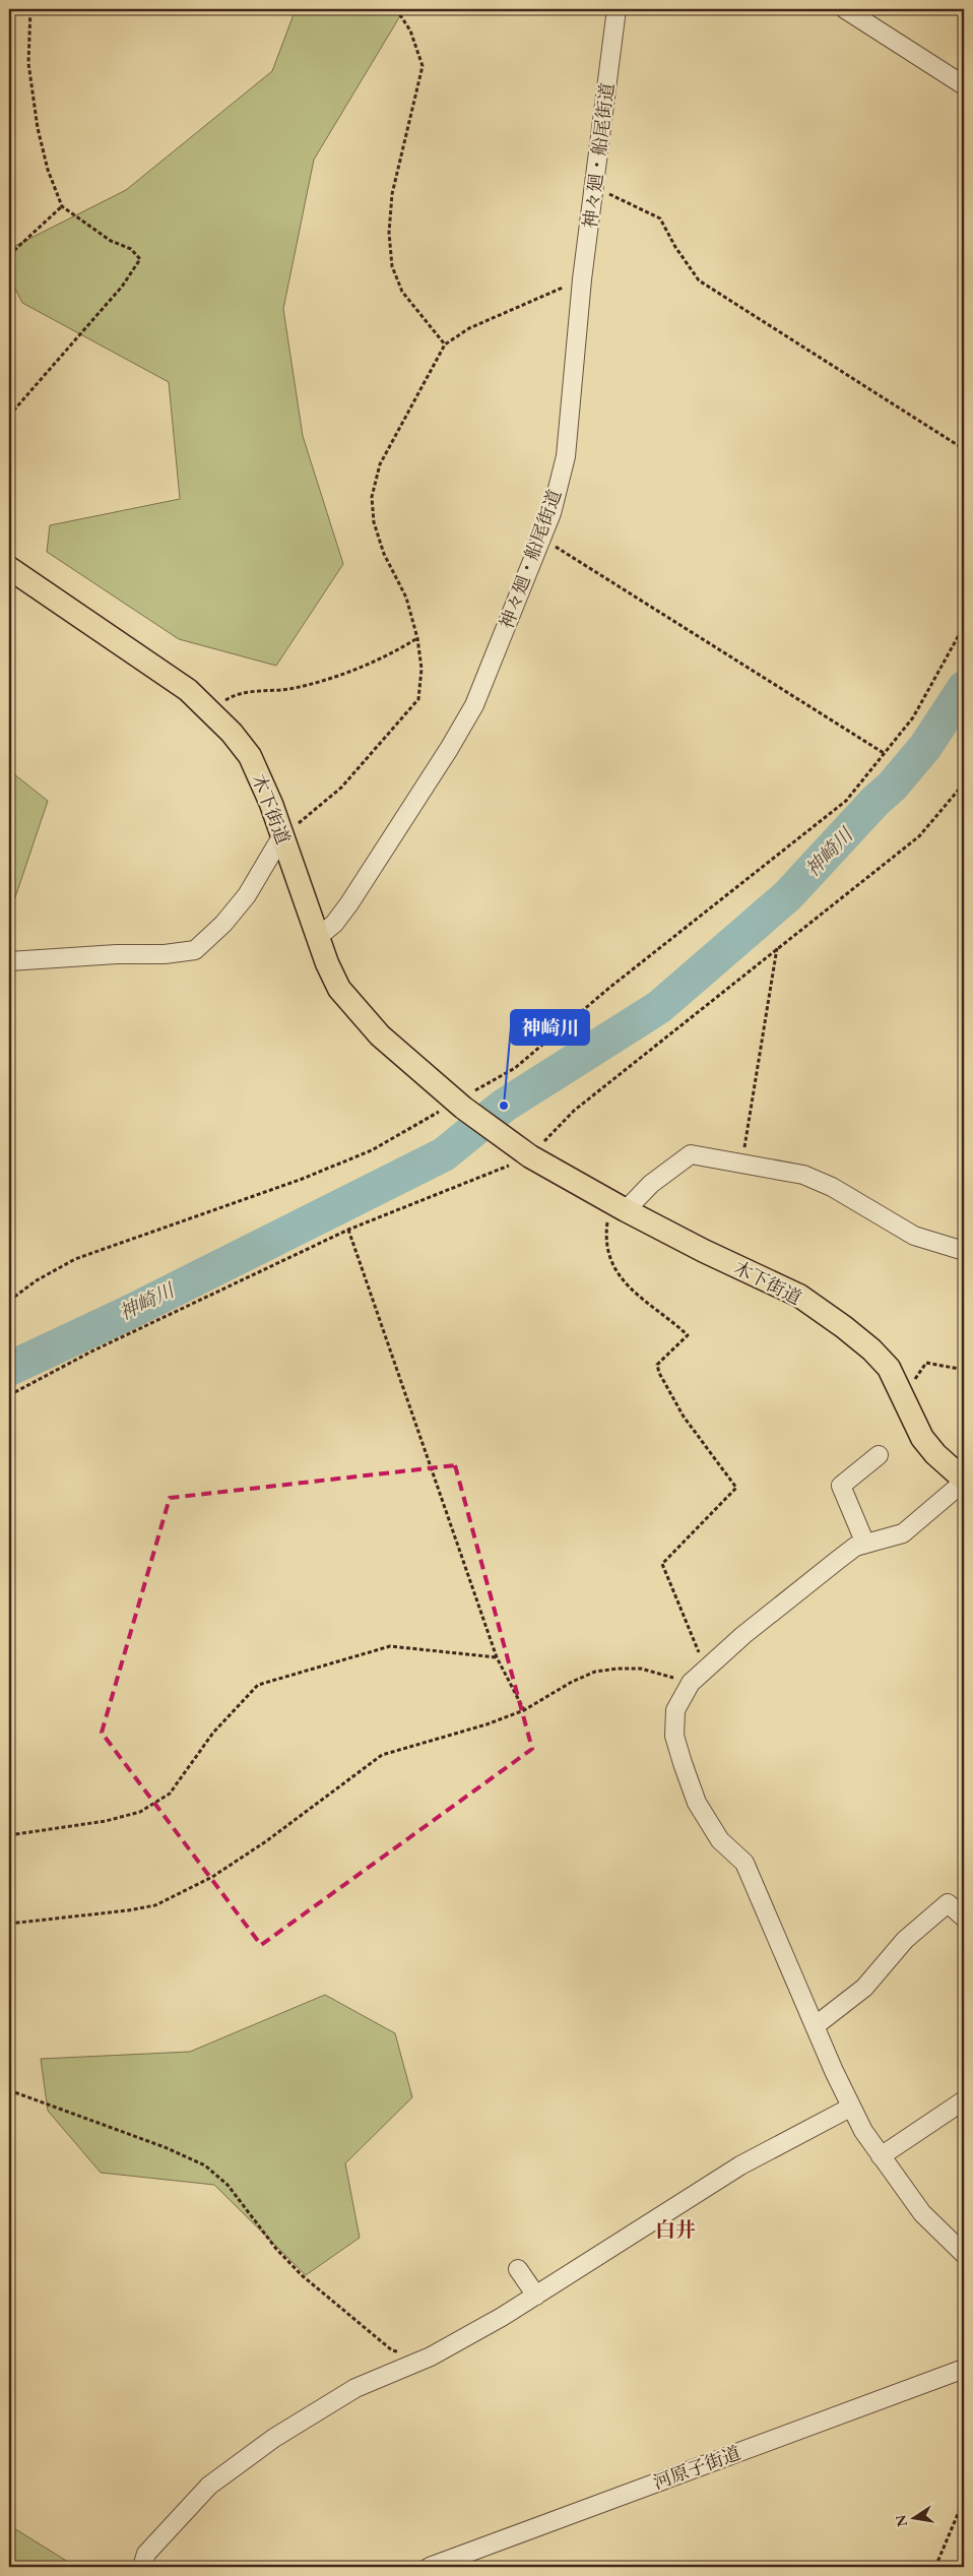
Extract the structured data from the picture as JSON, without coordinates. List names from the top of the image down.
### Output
{
  "streets": {
    "main road": ["木下街道"],
    "street": ["神々廻・船尾街道", "河原子街道"]
  },
  "crossings": [
    ["神々廻・船尾街道", "木下街道"]
  ],
  "districts": ["白井"],
  "water": ["神崎川"],
  "places": ["神崎川"],
  "north": "left"
}
